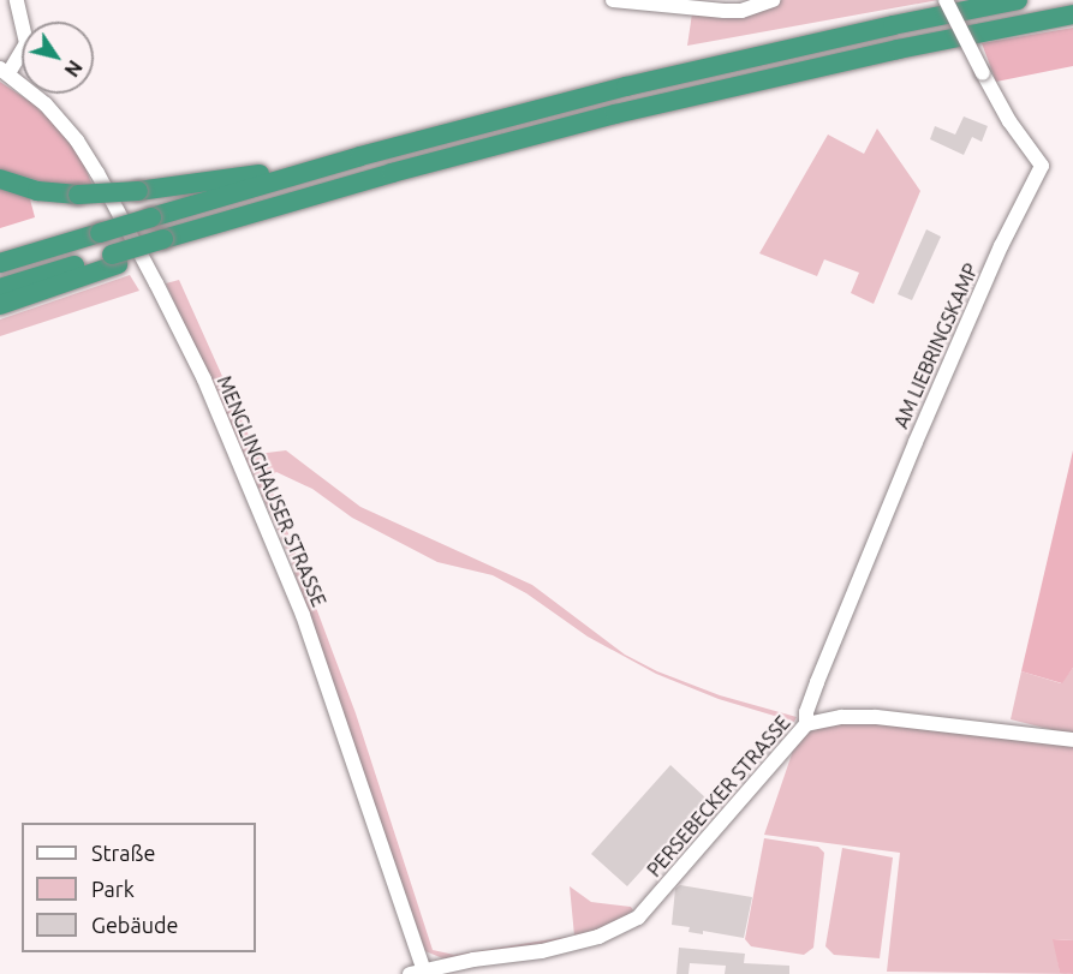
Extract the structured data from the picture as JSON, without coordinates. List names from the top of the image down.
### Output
{
  "streets": {
    "street": ["AM LIEBRINGSKAMP", "MENGLINGHAUSER STRASSE", "PERSEBECKER STRASSE"]
  },
  "crossings": [
    ["AM LIEBRINGSKAMP", "PERSEBECKER STRASSE"],
    ["MENGLINGHAUSER STRASSE", "PERSEBECKER STRASSE"]
  ],
  "legend": ["Straße", "Park", "Gebäude"],
  "north": "bottom right"
}
